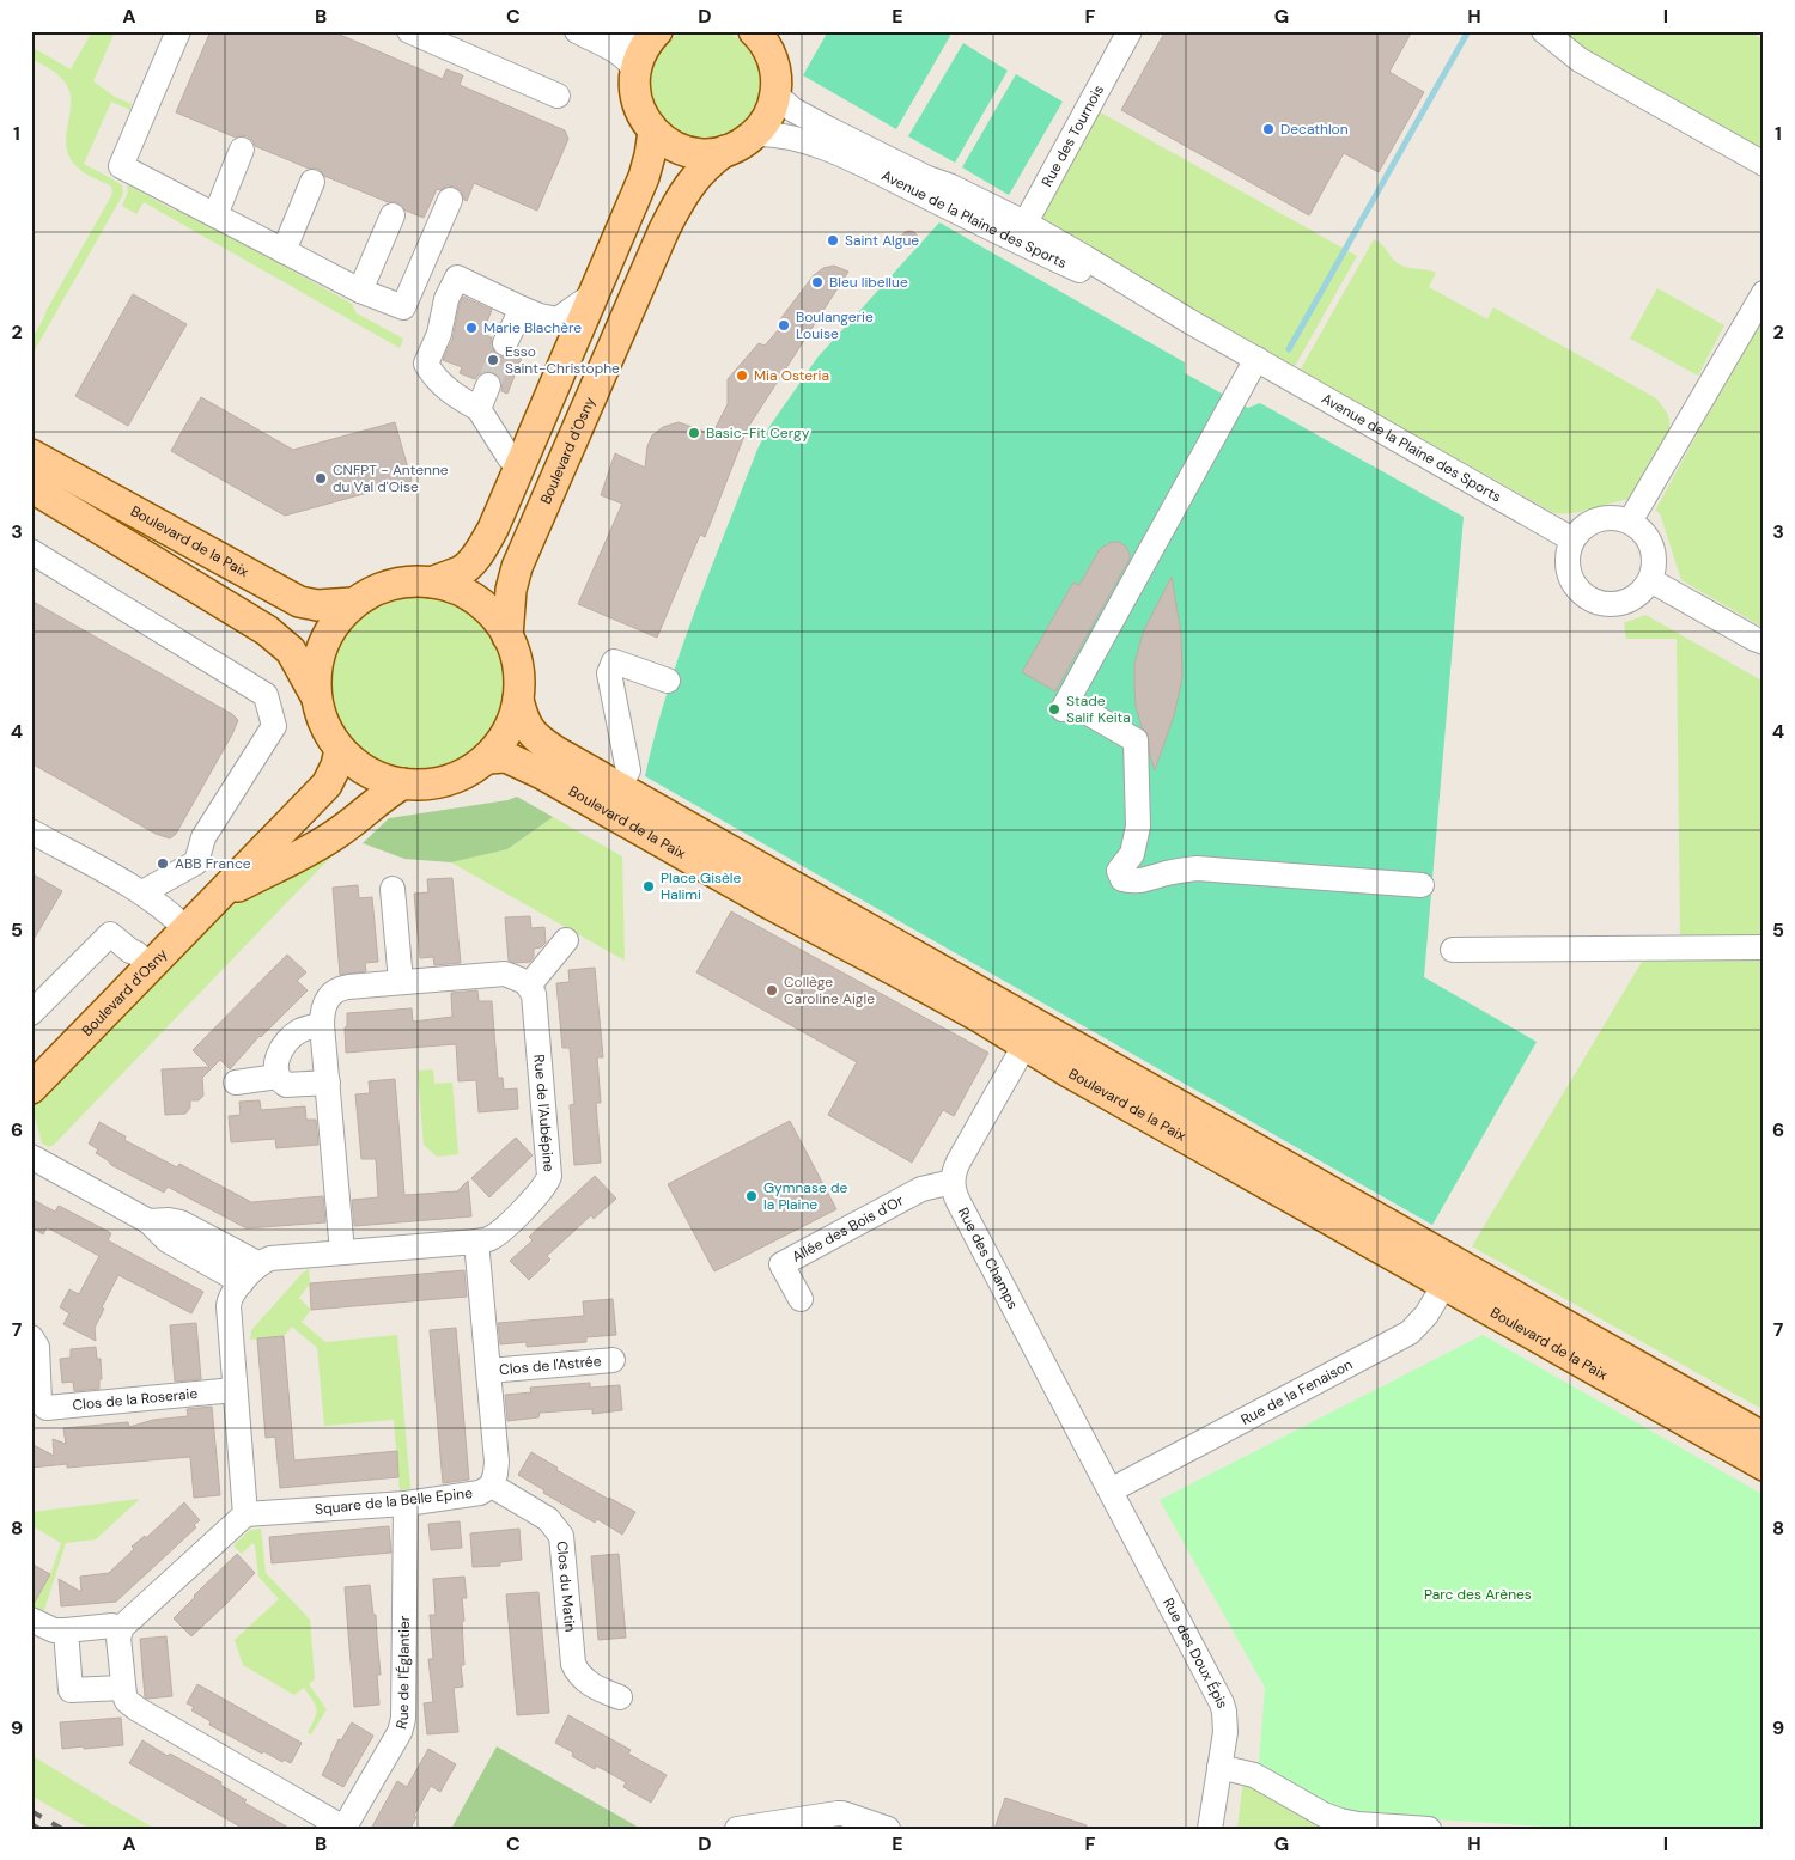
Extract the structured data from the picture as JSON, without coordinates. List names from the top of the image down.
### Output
{
  "streets": {
    "main road": ["Boulevard d'Osny", "Boulevard de la Paix"],
    "street": [
      "Rue des Tournois",
      "Avenue de la Plaine des Sports",
      "Rue de l'Aubépine",
      "Allée des Bois d'Or",
      "Rue des Champs",
      "Clos de l'Astrée",
      "Rue de la Fenaison",
      "Clos de la Roseraie",
      "Square de la Belle Epine",
      "Clos du Matin",
      "Rue des Doux Épis",
      "Rue de l'Églantier"
    ]
  },
  "crossings": [
    ["Rue des Tournois", "Avenue de la Plaine des Sports"],
    ["Boulevard d'Osny", "Boulevard de la Paix"],
    ["Boulevard de la Paix", "Rue de la Fenaison"],
    ["Rue de l'Aubépine", "Square de la Belle Epine"],
    ["Allée des Bois d'Or", "Rue des Champs"],
    ["Rue des Champs", "Rue de la Fenaison"],
    ["Rue des Champs", "Rue des Doux Épis"],
    ["Clos de l'Astrée", "Square de la Belle Epine"],
    ["Rue de la Fenaison", "Rue des Doux Épis"],
    ["Square de la Belle Epine", "Clos du Matin"],
    ["Square de la Belle Epine", "Rue de l'Églantier"]
  ],
  "parks": ["Parc des Arènes"],
  "places": [
    "Decathlon",
    "Saint Algue",
    "Bleu libellue",
    "Boulangerie Louise",
    "Marie Blachère",
    "Esso Saint-Christophe",
    "Mia Osteria",
    "Basic-Fit Cergy",
    "CNFPT - Antenne du Val d'Oise",
    "Stade Salif Keita",
    "ABB France",
    "Place Gisèle Halimi",
    "Collège Caroline Aigle",
    "Gymnase de la Plaine"
  ],
  "grid": {
    "columns": [
      "A",
      "B",
      "C",
      "D",
      "E",
      "F",
      "G",
      "H",
      "I"
    ],
    "rows": [
      "1",
      "2",
      "3",
      "4",
      "5",
      "6",
      "7",
      "8",
      "9"
    ]
  }
}
